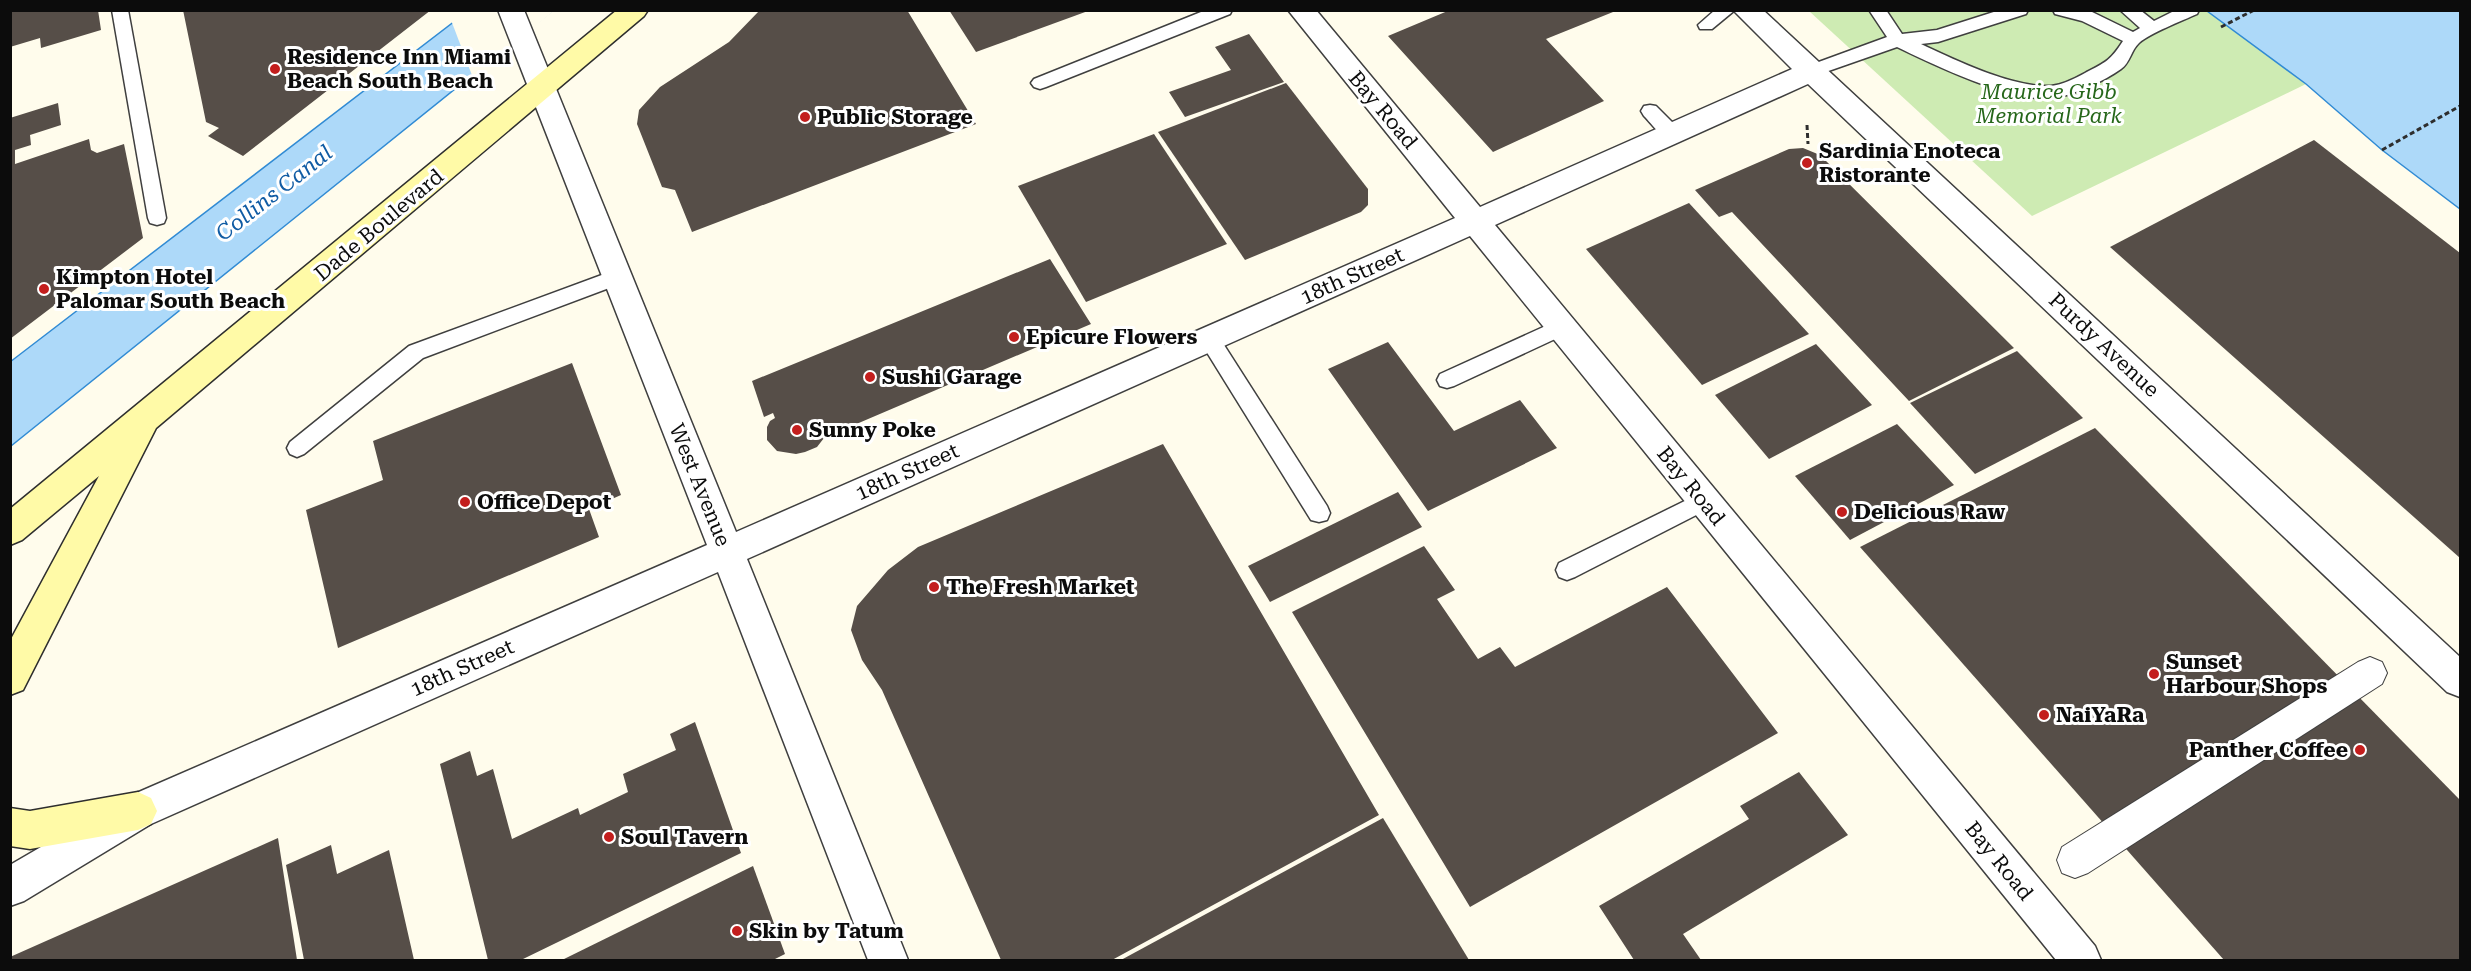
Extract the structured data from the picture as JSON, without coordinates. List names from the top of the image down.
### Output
{
  "streets": {
    "main road": ["Dade Boulevard"],
    "street": [
      "Bay Road",
      "18th Street",
      "Purdy Avenue",
      "West Avenue"
    ]
  },
  "crossings": [
    ["Bay Road", "18th Street"],
    ["Dade Boulevard", "West Avenue"],
    ["18th Street", "Purdy Avenue"],
    ["18th Street", "West Avenue"]
  ],
  "water": ["Collins Canal"],
  "parks": ["Maurice Gibb Memorial Park"],
  "places": [
    "Residence Inn Miami Beach South Beach",
    "Public Storage",
    "Sardinia Enoteca Ristorante",
    "Kimpton Hotel Palomar South Beach",
    "Epicure Flowers",
    "Sushi Garage",
    "Sunny Poke",
    "Office Depot",
    "Delicious Raw",
    "The Fresh Market",
    "Sunset Harbour Shops",
    "NaiYaRa",
    "Panther Coffee",
    "Soul Tavern",
    "Skin by Tatum"
  ]
}
